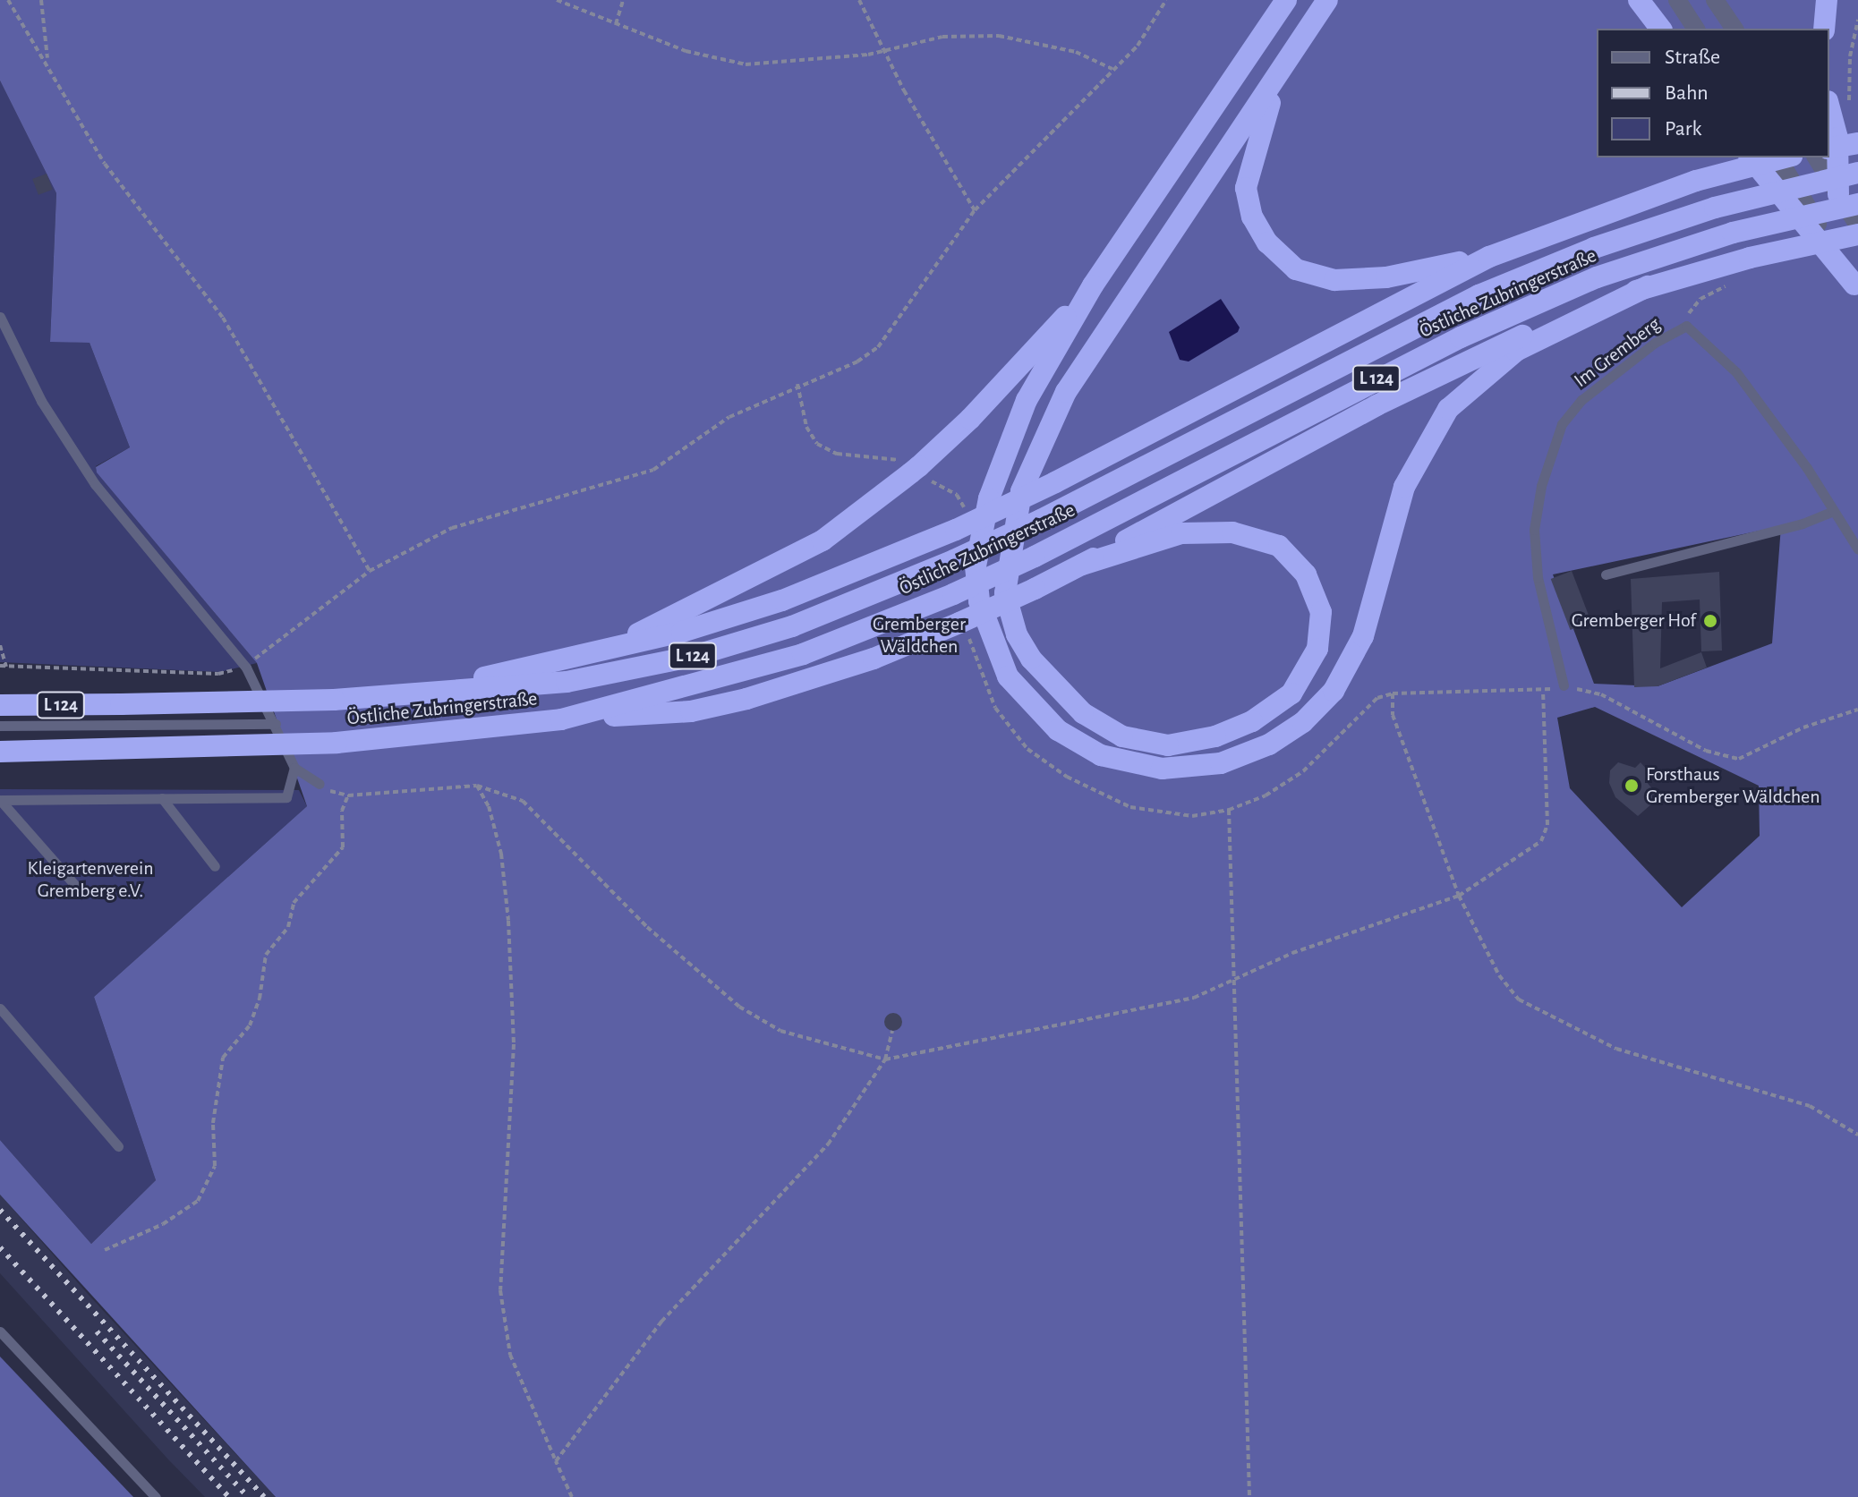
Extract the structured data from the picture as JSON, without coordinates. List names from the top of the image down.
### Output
{
  "streets": {
    "highway": ["Östliche Zubringerstraße", "L 124"],
    "lane": ["Im Gremberg"]
  },
  "parks": ["Gremberger Wäldchen", "Kleigartenverein Gremberg e.V."],
  "places": ["Gremberger Hof", "Forsthaus Gremberger Wäldchen"],
  "legend": ["Straße", "Bahn", "Park"]
}
